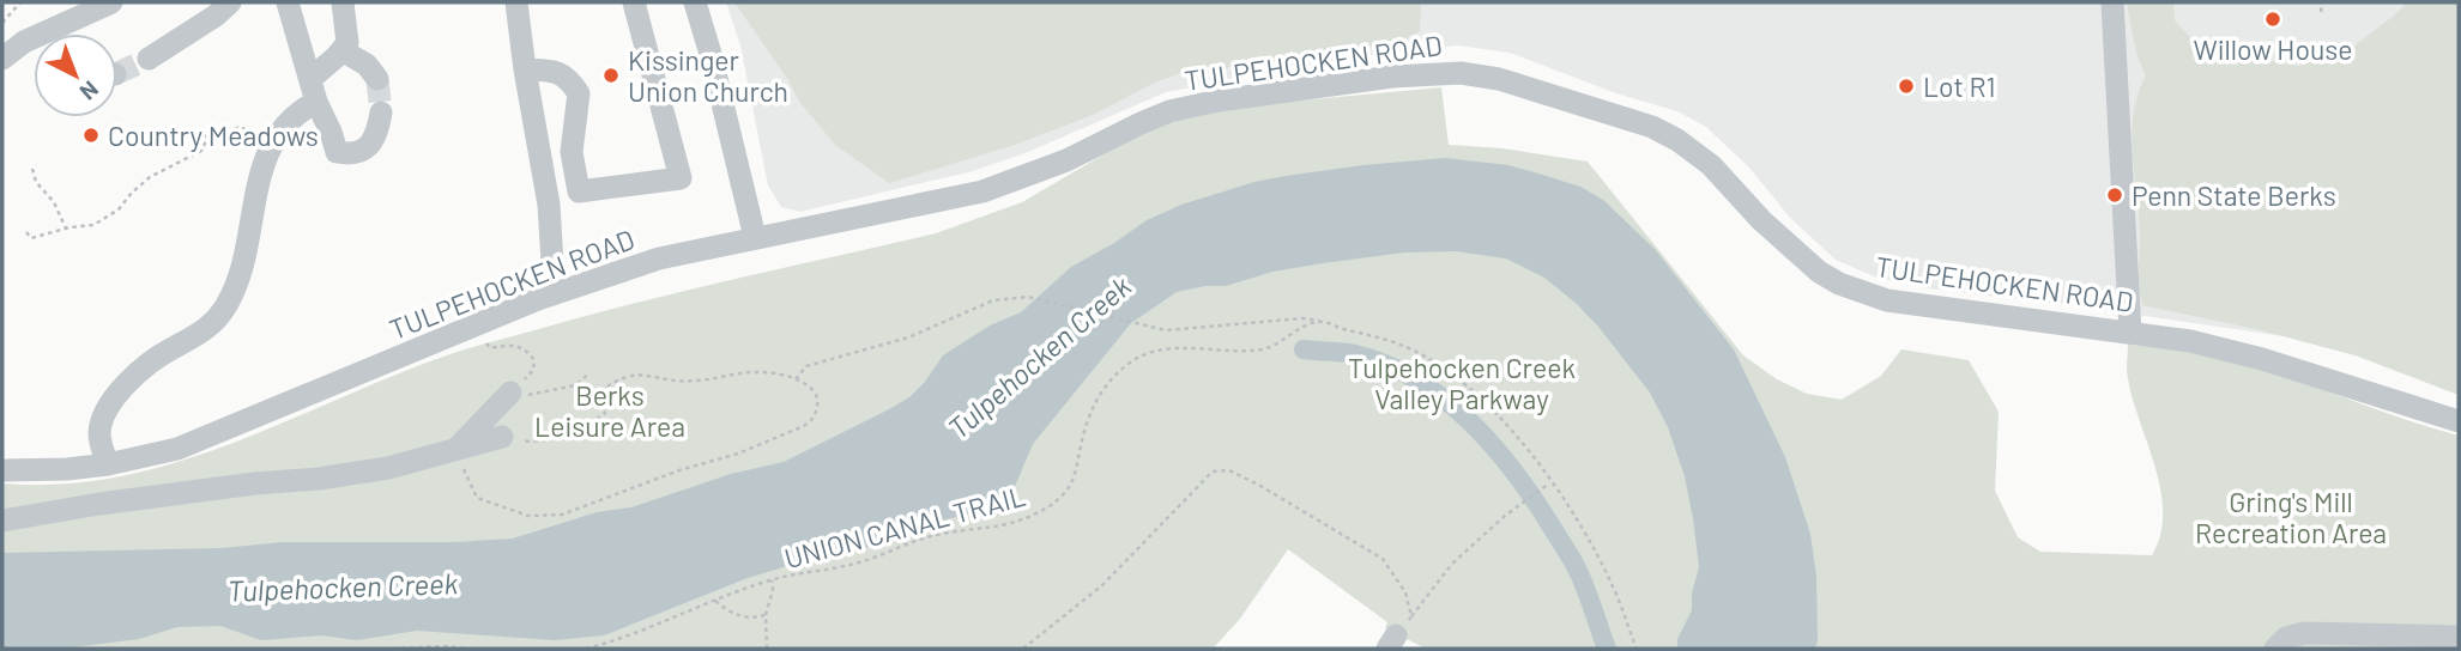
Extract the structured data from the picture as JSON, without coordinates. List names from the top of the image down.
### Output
{
  "streets": {
    "street": ["TULPEHOCKEN ROAD"],
    "path": ["UNION CANAL TRAIL"]
  },
  "water": ["Tulpehocken Creek"],
  "parks": ["Tulpehocken Creek Valley Parkway", "Berks Leisure Area", "Gring's Mill Recreation Area"],
  "places": [
    "Willow House",
    "Kissinger Union Church",
    "Lot R1",
    "Country Meadows",
    "Penn State Berks"
  ],
  "north": "bottom right"
}
